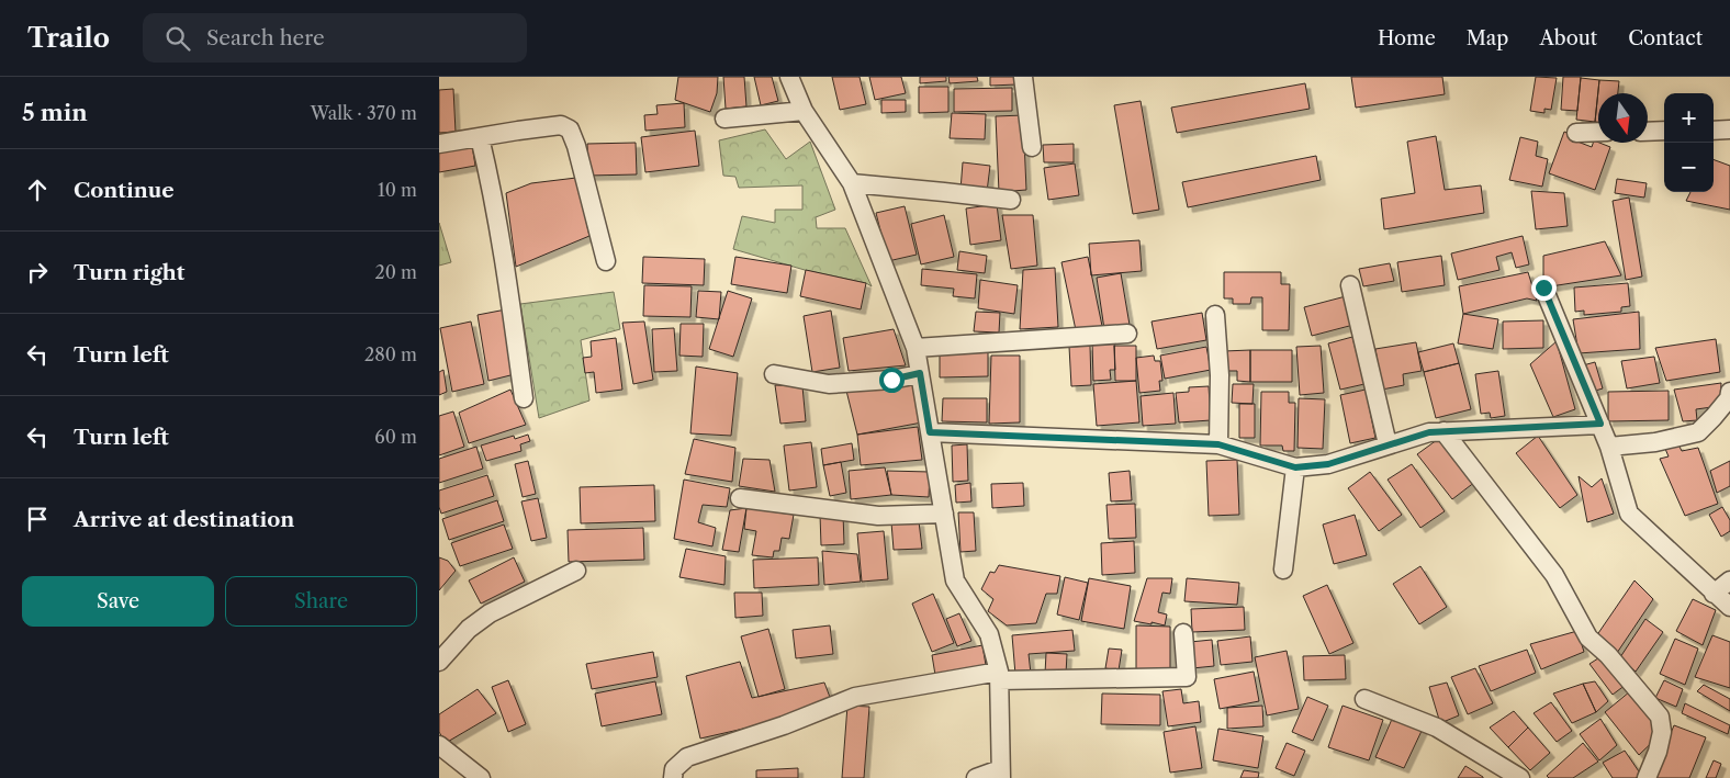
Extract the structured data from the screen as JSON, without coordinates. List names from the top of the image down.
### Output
{
  "north": "bottom",
  "page": {
    "header": "Trailo",
    "search": "Search here",
    "nav": [
      "Home",
      "Map",
      "About",
      "Contact"
    ],
    "heading": ["5 min", "Walk · 370 m"],
    "map_buttons": ["+", "−"],
    "list": [
      ["Continue", "10 m"],
      ["Turn right", "20 m"],
      ["Turn left", "280 m"],
      ["Turn left", "60 m"],
      "Arrive at destination"
    ],
    "buttons": ["Save", "Share"]
  }
}
